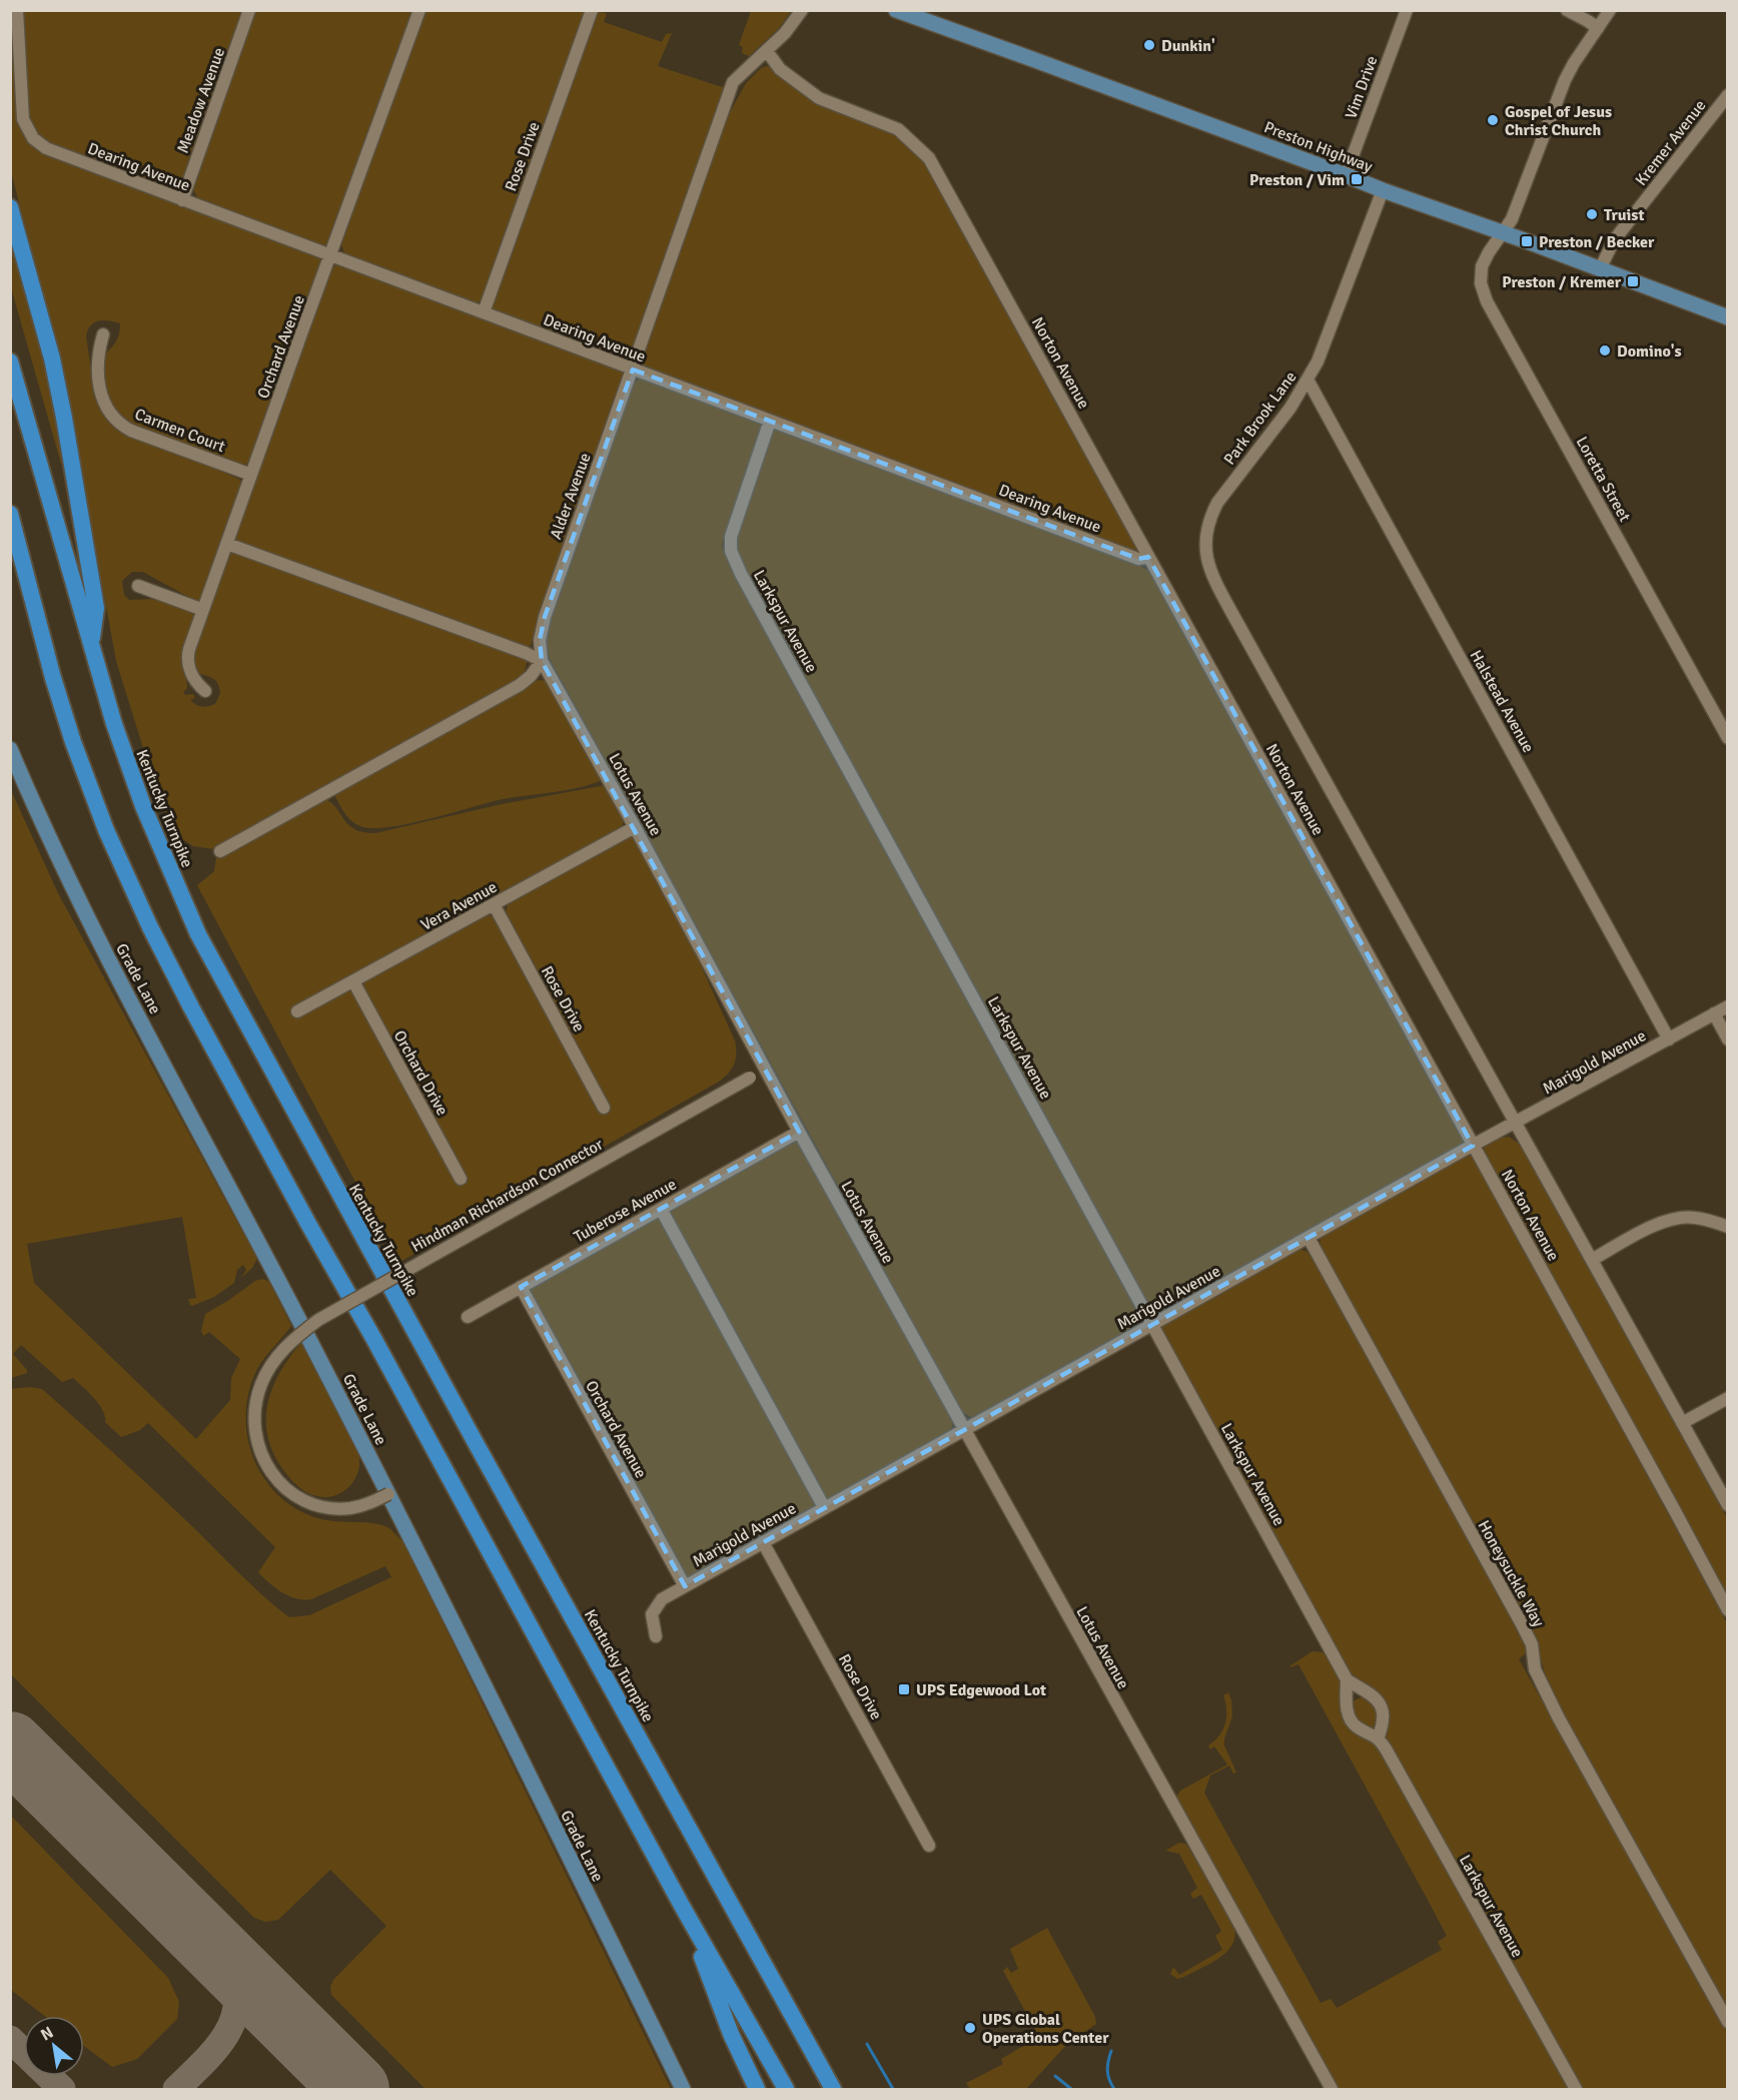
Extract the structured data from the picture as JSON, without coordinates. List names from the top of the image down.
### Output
{
  "streets": {
    "highway": ["Kentucky Turnpike"],
    "main road": ["Preston Highway", "Grade Lane"],
    "street": [
      "Vim Drive",
      "Meadow Avenue",
      "Kremer Avenue",
      "Rose Drive",
      "Dearing Avenue",
      "Orchard Avenue",
      "Norton Avenue",
      "Park Brook Lane",
      "Carmen Court",
      "Loretta Street",
      "Alder Avenue",
      "Larkspur Avenue",
      "Halstead Avenue",
      "Lotus Avenue",
      "Vera Avenue",
      "Marigold Avenue",
      "Orchard Drive",
      "Hindman Richardson Connector",
      "Tuberose Avenue",
      "Honeysuckle Way"
    ]
  },
  "crossings": [
    ["Vim Drive", "Preston Highway"],
    ["Meadow Avenue", "Dearing Avenue"],
    ["Kremer Avenue", "Preston Highway"],
    ["Preston Highway", "Park Brook Lane"],
    ["Preston Highway", "Loretta Street"],
    ["Rose Drive", "Dearing Avenue"],
    ["Rose Drive", "Vera Avenue"],
    ["Rose Drive", "Marigold Avenue"],
    ["Dearing Avenue", "Orchard Avenue"],
    ["Dearing Avenue", "Norton Avenue"],
    ["Dearing Avenue", "Alder Avenue"],
    ["Dearing Avenue", "Larkspur Avenue"],
    ["Orchard Avenue", "Carmen Court"],
    ["Orchard Avenue", "Marigold Avenue"],
    ["Orchard Avenue", "Tuberose Avenue"],
    ["Norton Avenue", "Park Brook Lane"],
    ["Norton Avenue", "Alder Avenue"],
    ["Norton Avenue", "Marigold Avenue"],
    ["Park Brook Lane", "Halstead Avenue"],
    ["Alder Avenue", "Lotus Avenue"],
    ["Larkspur Avenue", "Marigold Avenue"],
    ["Halstead Avenue", "Marigold Avenue"],
    ["Lotus Avenue", "Vera Avenue"],
    ["Lotus Avenue", "Marigold Avenue"],
    ["Lotus Avenue", "Hindman Richardson Connector"],
    ["Lotus Avenue", "Tuberose Avenue"],
    ["Vera Avenue", "Orchard Drive"],
    ["Grade Lane", "Hindman Richardson Connector"],
    ["Marigold Avenue", "Honeysuckle Way"]
  ],
  "places": {
    "other": [
      "Dunkin'",
      "Gospel of Jesus Christ Church",
      "Truist",
      "Domino's",
      "UPS Global Operations Center"
    ],
    "transit": [
      "Preston / Vim",
      "Preston / Becker",
      "Preston / Kremer",
      "UPS Edgewood Lot"
    ]
  },
  "north": "top left"
}
